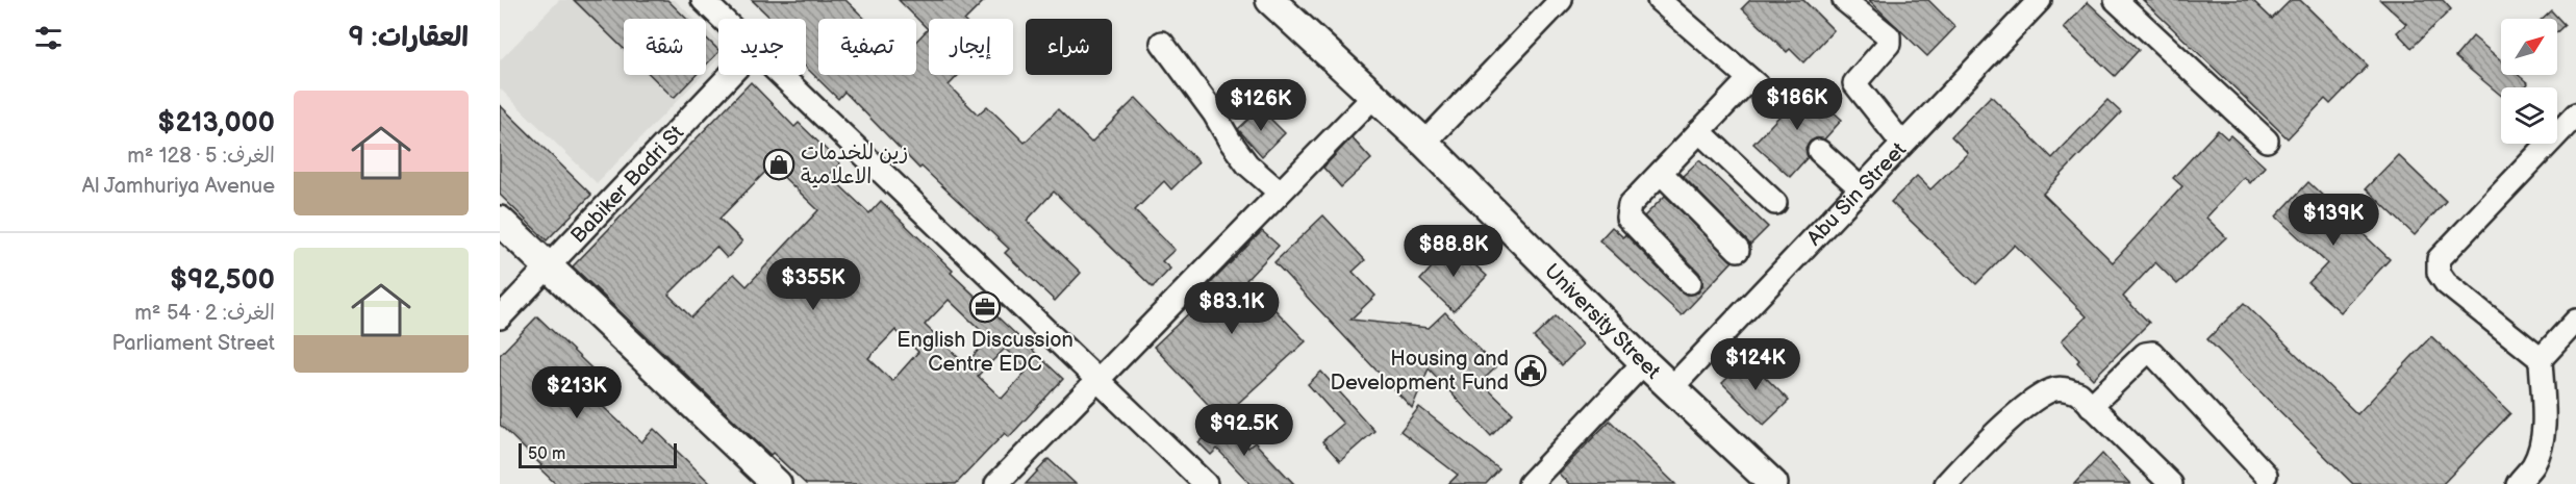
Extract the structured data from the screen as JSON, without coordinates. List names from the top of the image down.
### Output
{
  "streets": {
    "main road": ["University Street"],
    "street": ["Babiker Badri St", "Abu Sin Street"]
  },
  "crossings": [
    ["Abu Sin Street", "University Street"]
  ],
  "places": {
    "shop": ["زين للخدمات الاعلامية"],
    "office": ["English Discussion Centre EDC"],
    "public building": ["Housing and Development Fund"]
  },
  "scale_bar": "50 m",
  "north": "top right",
  "page": {
    "heading": "العقارات: 9",
    "chip": [
      "شراء",
      "إيجار",
      "تصفية",
      "جديد",
      "شقة"
    ],
    "list": [
      {
        "name": "$213,000",
        "note": "الغرف: 5 · 128 m² · Al Jamhuriya Avenue"
      },
      {
        "name": "$92,500",
        "note": "الغرف: 2 · 54 m² · Parliament Street"
      }
    ],
    "price": [
      "$186K",
      "$126K",
      "$139K",
      "$88.8K",
      "$355K",
      "$83.1K",
      "$124K",
      "$213K",
      "$92.5K"
    ],
    "scale": "50 m"
  }
}
